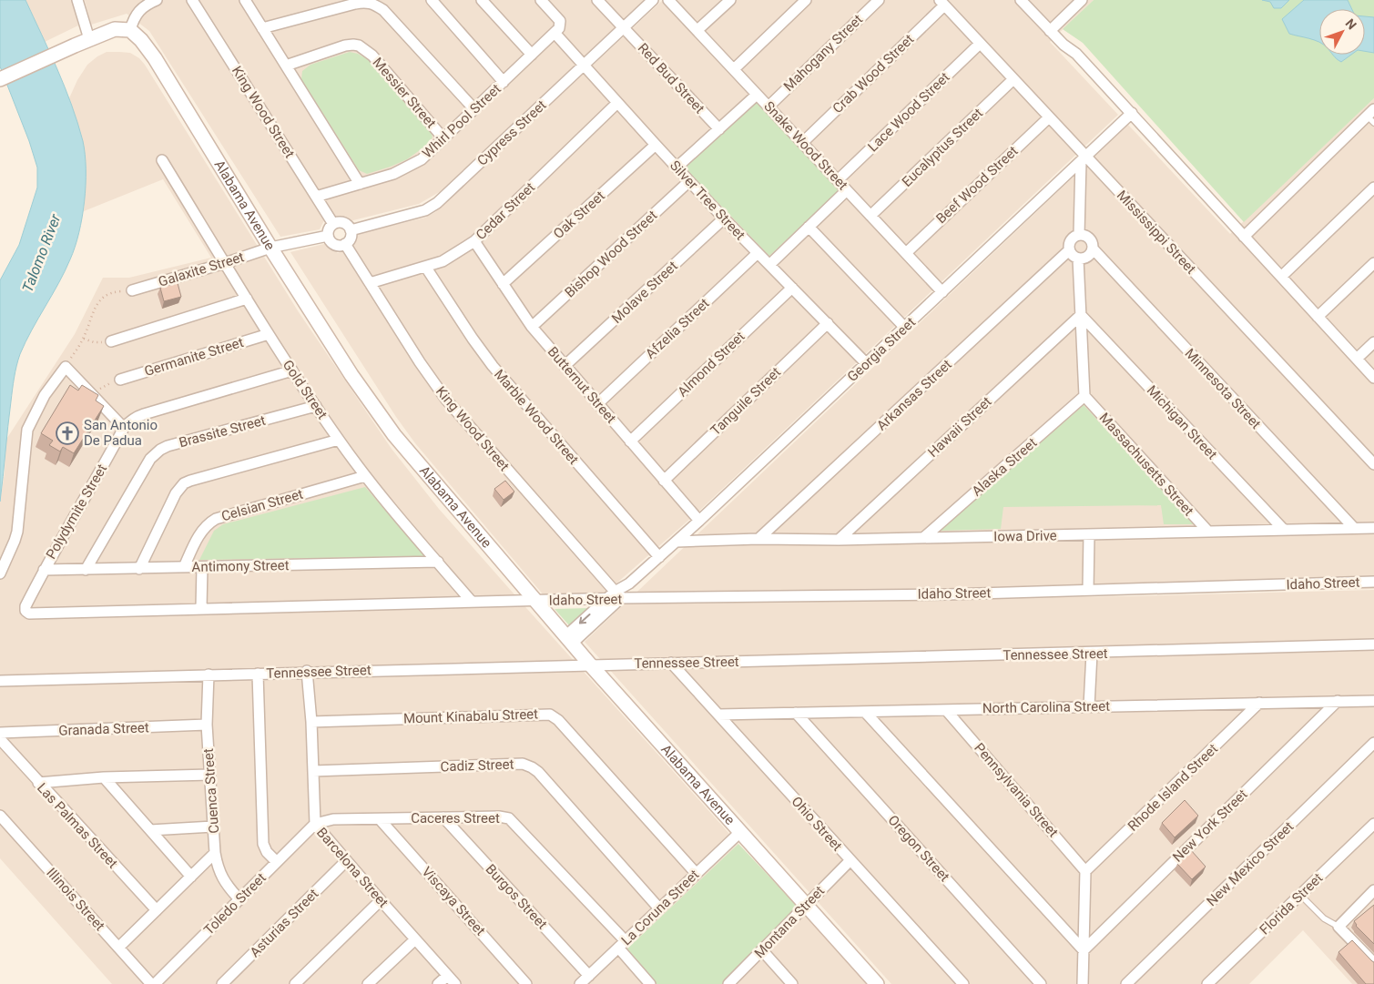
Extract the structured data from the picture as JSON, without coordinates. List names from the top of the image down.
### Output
{
  "streets": {
    "street": [
      "Mahogany Street",
      "Crab Wood Street",
      "Red Bud Street",
      "Messier Street",
      "King Wood Street",
      "Lace Wood Street",
      "Whirl Pool Street",
      "Cypress Street",
      "Snake Wood Street",
      "Eucalyptus Street",
      "Beef Wood Street",
      "Silver Tree Street",
      "Alabama Avenue",
      "Cedar Street",
      "Oak Street",
      "Mississippi Street",
      "Bishop Wood Street",
      "Galaxite Street",
      "Molave Street",
      "Afzelia Street",
      "Georgia Street",
      "Germanite Street",
      "Almond Street",
      "Butternut Street",
      "Minnesota Street",
      "Gold Street",
      "Arkansas Street",
      "Tanguile Street",
      "Marble Wood Street",
      "Michigan Street",
      "Hawaii Street",
      "Brassite Street",
      "Massachusetts Street",
      "Alaska Street",
      "Celsian Street",
      "Polydymite Street",
      "Iowa Drive",
      "Antimony Street",
      "Idaho Street",
      "Tennessee Street",
      "North Carolina Street",
      "Mount Kinabalu Street",
      "Granada Street",
      "Cadiz Street",
      "Rhode Island Street",
      "Pennsylvania Street",
      "Cuenca Street",
      "Caceres Street",
      "Ohio Street",
      "Las Palmas Street",
      "New York Street",
      "Oregon Street",
      "New Mexico Street",
      "Barcelona Street",
      "Burgos Street",
      "Illinois Street",
      "Viscaya Street",
      "Toledo Street",
      "Florida Street",
      "La Coruna Street",
      "Montana Street",
      "Asturias Street"
    ]
  },
  "crossings": [
    ["Mahogany Street", "Snake Wood Street"],
    ["Crab Wood Street", "Snake Wood Street"],
    ["Crab Wood Street", "Mississippi Street"],
    ["Red Bud Street", "Cypress Street"],
    ["Messier Street", "Whirl Pool Street"],
    ["King Wood Street", "Whirl Pool Street"],
    ["King Wood Street", "Cypress Street"],
    ["King Wood Street", "Cedar Street"],
    ["King Wood Street", "Georgia Street"],
    ["King Wood Street", "Idaho Street"],
    ["Lace Wood Street", "Snake Wood Street"],
    ["Lace Wood Street", "Mississippi Street"],
    ["Whirl Pool Street", "Silver Tree Street"],
    ["Cypress Street", "Silver Tree Street"],
    ["Snake Wood Street", "Eucalyptus Street"],
    ["Snake Wood Street", "Beef Wood Street"],
    ["Snake Wood Street", "Georgia Street"],
    ["Eucalyptus Street", "Mississippi Street"],
    ["Beef Wood Street", "Mississippi Street"],
    ["Silver Tree Street", "Cedar Street"],
    ["Silver Tree Street", "Oak Street"],
    ["Silver Tree Street", "Bishop Wood Street"],
    ["Silver Tree Street", "Molave Street"],
    ["Silver Tree Street", "Afzelia Street"],
    ["Silver Tree Street", "Georgia Street"],
    ["Silver Tree Street", "Almond Street"],
    ["Silver Tree Street", "Tanguile Street"],
    ["Alabama Avenue", "Galaxite Street"],
    ["Alabama Avenue", "Georgia Street"],
    ["Alabama Avenue", "Idaho Street"],
    ["Alabama Avenue", "Tennessee Street"],
    ["Alabama Avenue", "La Coruna Street"],
    ["Alabama Avenue", "Montana Street"],
    ["Cedar Street", "Butternut Street"],
    ["Cedar Street", "Marble Wood Street"],
    ["Oak Street", "Butternut Street"],
    ["Mississippi Street", "Georgia Street"],
    ["Bishop Wood Street", "Butternut Street"],
    ["Galaxite Street", "Gold Street"],
    ["Molave Street", "Butternut Street"],
    ["Afzelia Street", "Butternut Street"],
    ["Georgia Street", "Butternut Street"],
    ["Georgia Street", "Marble Wood Street"],
    ["Georgia Street", "Iowa Drive"],
    ["Georgia Street", "Idaho Street"],
    ["Germanite Street", "Gold Street"],
    ["Almond Street", "Butternut Street"],
    ["Butternut Street", "Tanguile Street"],
    ["Minnesota Street", "Arkansas Street"],
    ["Minnesota Street", "Iowa Drive"],
    ["Gold Street", "Brassite Street"],
    ["Gold Street", "Celsian Street"],
    ["Gold Street", "Polydymite Street"],
    ["Gold Street", "Antimony Street"],
    ["Gold Street", "Idaho Street"],
    ["Arkansas Street", "Iowa Drive"],
    ["Michigan Street", "Hawaii Street"],
    ["Michigan Street", "Iowa Drive"],
    ["Hawaii Street", "Iowa Drive"],
    ["Brassite Street", "Antimony Street"],
    ["Massachusetts Street", "Alaska Street"],
    ["Massachusetts Street", "Iowa Drive"],
    ["Alaska Street", "Iowa Drive"],
    ["Celsian Street", "Antimony Street"],
    ["Polydymite Street", "Antimony Street"],
    ["Polydymite Street", "Idaho Street"],
    ["Tennessee Street", "Cuenca Street"],
    ["Tennessee Street", "Ohio Street"],
    ["Tennessee Street", "Barcelona Street"],
    ["North Carolina Street", "Rhode Island Street"],
    ["North Carolina Street", "Pennsylvania Street"],
    ["North Carolina Street", "Ohio Street"],
    ["North Carolina Street", "New York Street"],
    ["North Carolina Street", "Oregon Street"],
    ["Mount Kinabalu Street", "Barcelona Street"],
    ["Mount Kinabalu Street", "La Coruna Street"],
    ["Granada Street", "Cuenca Street"],
    ["Cadiz Street", "Barcelona Street"],
    ["Cadiz Street", "La Coruna Street"],
    ["Rhode Island Street", "Pennsylvania Street"],
    ["Cuenca Street", "Toledo Street"],
    ["Caceres Street", "Barcelona Street"],
    ["Caceres Street", "Burgos Street"],
    ["Caceres Street", "Viscaya Street"],
    ["Caceres Street", "Toledo Street"],
    ["Caceres Street", "La Coruna Street"],
    ["Ohio Street", "Montana Street"],
    ["Barcelona Street", "Toledo Street"],
    ["Barcelona Street", "Asturias Street"],
    ["Burgos Street", "La Coruna Street"]
  ],
  "water": ["Talomo River"],
  "places": {
    "church": ["San Antonio De Padua"]
  },
  "north": "top right"
}
